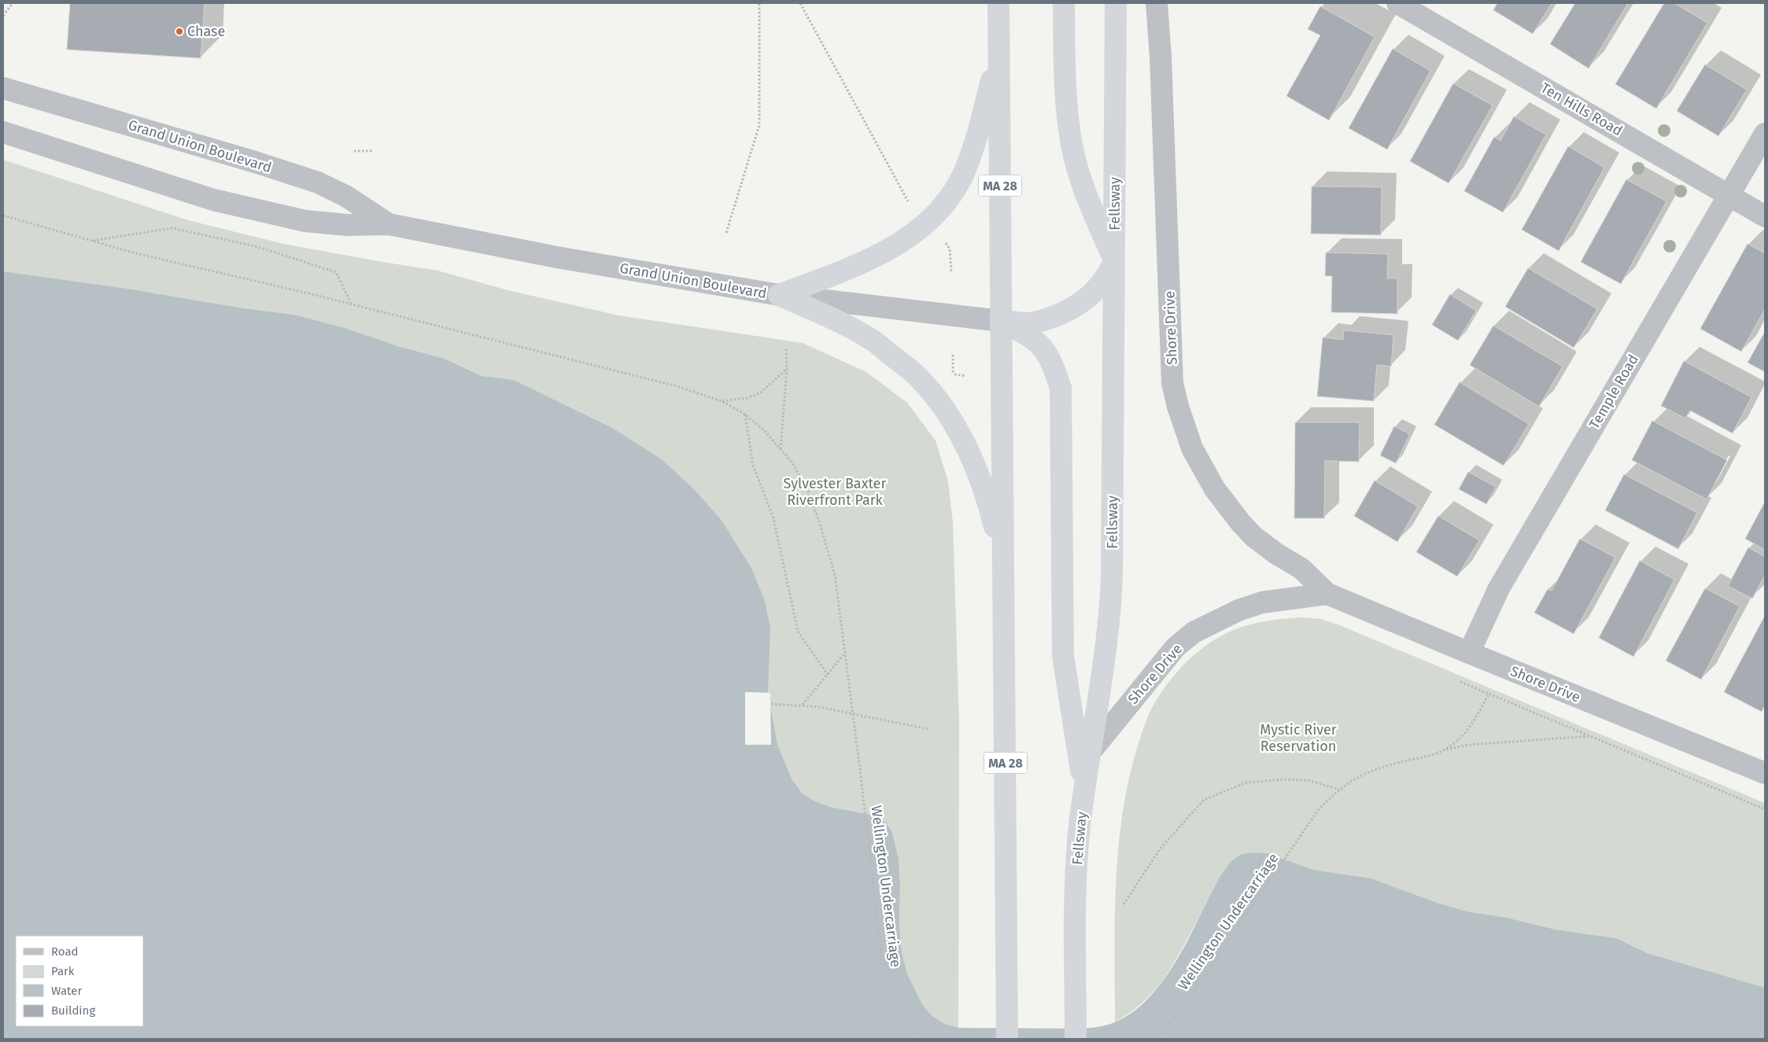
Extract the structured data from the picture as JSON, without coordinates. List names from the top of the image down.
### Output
{
  "streets": {
    "highway": ["MA 28", "Fellsway"],
    "street": [
      "Ten Hills Road",
      "Grand Union Boulevard",
      "Shore Drive",
      "Temple Road"
    ],
    "path": ["Wellington Undercarriage"]
  },
  "crossings": [
    ["Ten Hills Road", "Temple Road"],
    ["Grand Union Boulevard", "MA 28"],
    ["Fellsway", "Shore Drive"],
    ["Shore Drive", "Temple Road"]
  ],
  "parks": ["Sylvester Baxter Riverfront Park", "Mystic River Reservation"],
  "places": ["Chase"],
  "legend": [
    "Road",
    "Park",
    "Water",
    "Building"
  ]
}
